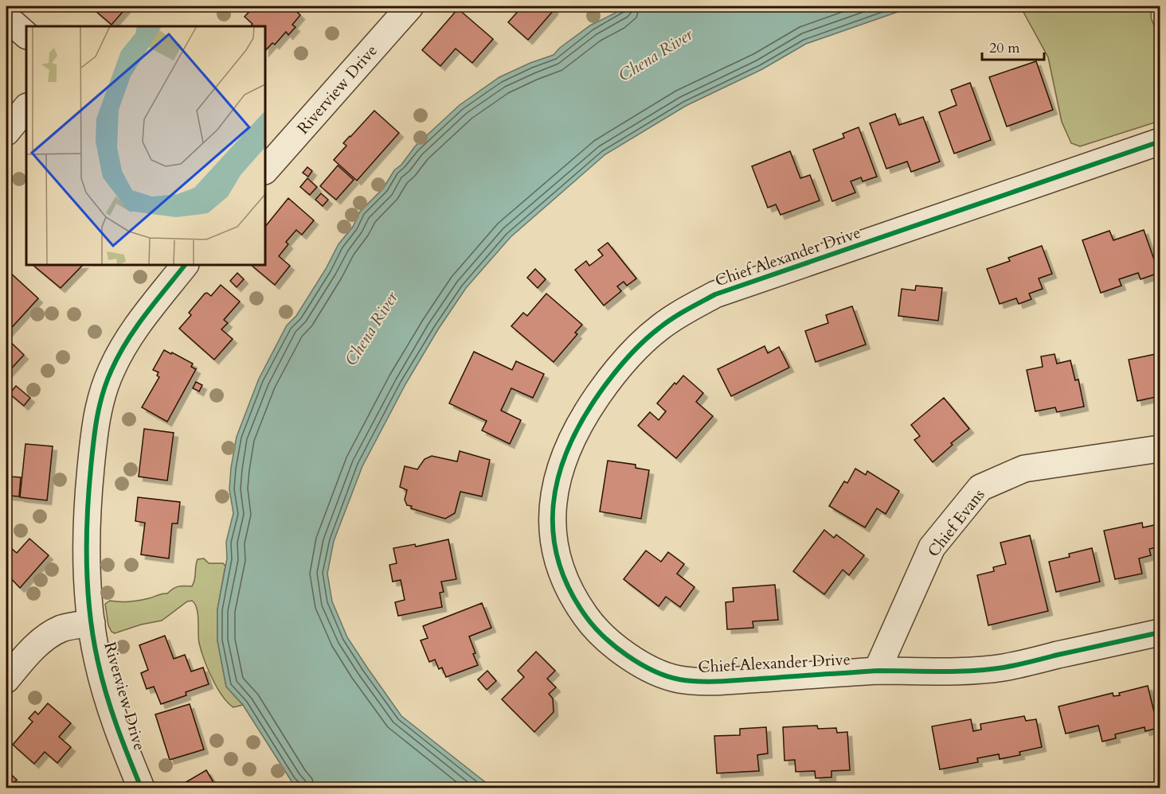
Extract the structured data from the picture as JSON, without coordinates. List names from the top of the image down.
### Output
{
  "streets": {
    "street": ["Riverview Drive", "Chief Alexander Drive", "Chief Evans"]
  },
  "crossings": [
    ["Chief Alexander Drive", "Chief Evans"]
  ],
  "water": ["Chena River"],
  "scale_bar": "20 m"
}
